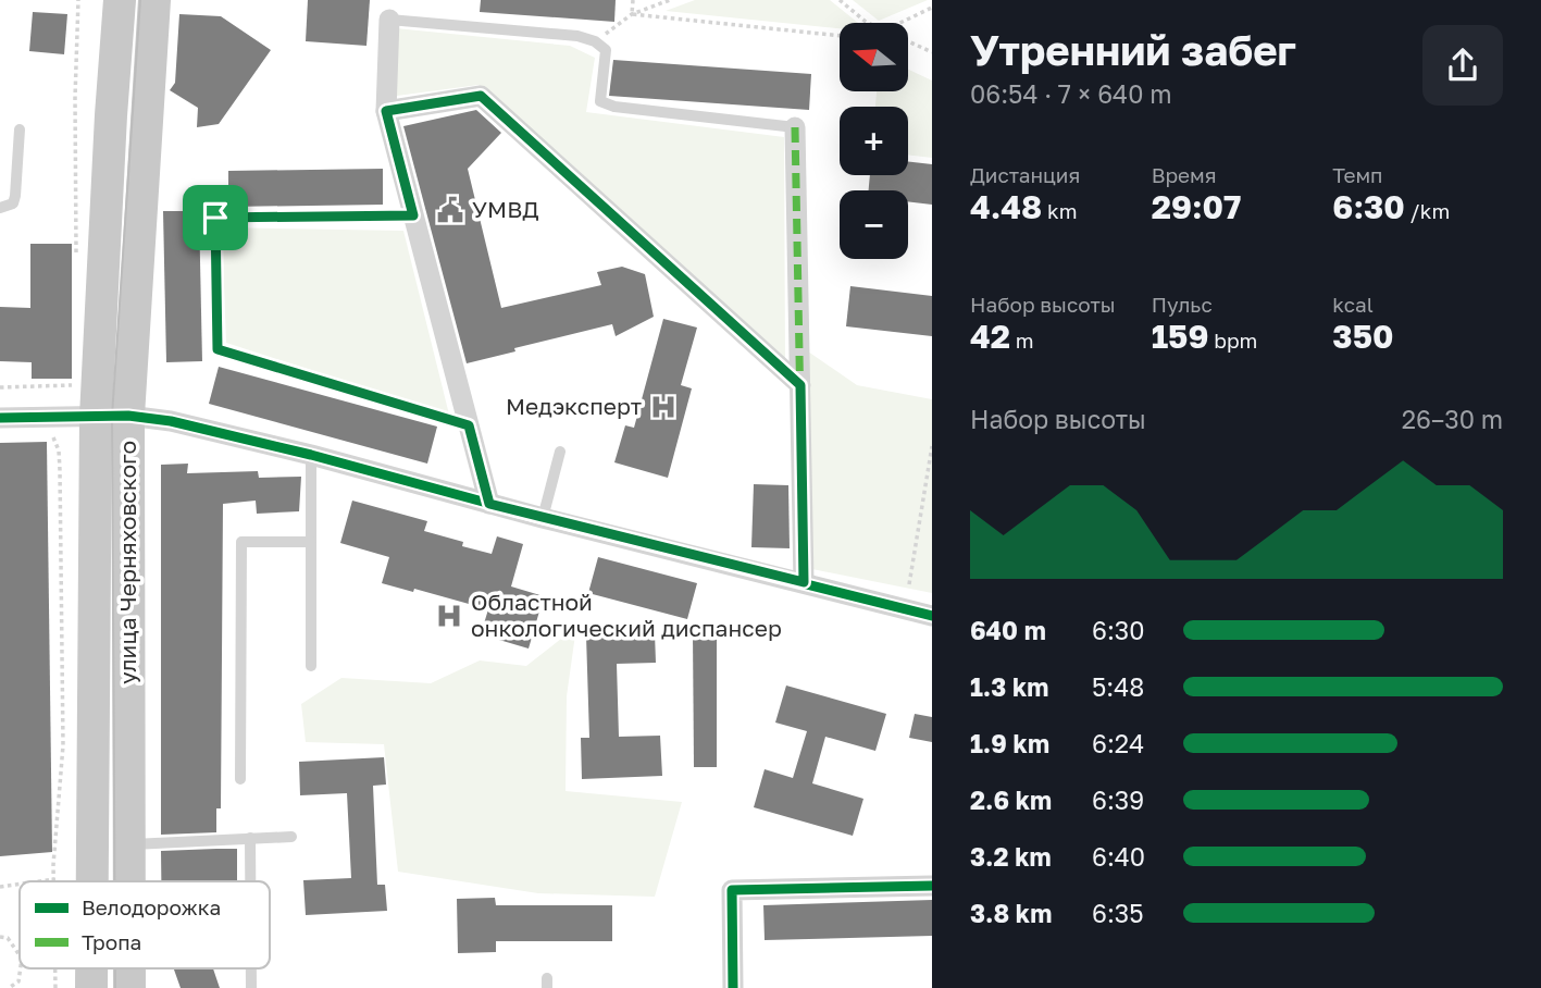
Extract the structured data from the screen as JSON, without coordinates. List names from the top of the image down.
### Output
{
  "streets": {
    "main road": ["улица Черняховского"]
  },
  "places": {
    "public building": ["УМВД"],
    "hospital": ["Медэксперт", "Областной онкологический диспансер"]
  },
  "legend": ["Велодорожка", "Тропа"],
  "north": "left",
  "page": {
    "heading": ["Утренний забег", "06:54 · 7 × 640 m"],
    "map_buttons": ["+", "−"],
    "stats": [
      ["Дистанция", "4.48 km"],
      ["Время", "29:07"],
      ["Темп", "6:30 /km"],
      ["Набор высоты", "42 m"],
      ["Пульс", "159 bpm"],
      ["kcal", "350"]
    ],
    "chart": ["Набор высоты", "26–30 m"],
    "list": [
      {
        "name": "640 m",
        "note": "6:30"
      },
      {
        "name": "1.3 km",
        "note": "5:48"
      },
      {
        "name": "1.9 km",
        "note": "6:24"
      },
      {
        "name": "2.6 km",
        "note": "6:39"
      },
      {
        "name": "3.2 km",
        "note": "6:40"
      },
      {
        "name": "3.8 km",
        "note": "6:35"
      }
    ]
  }
}
